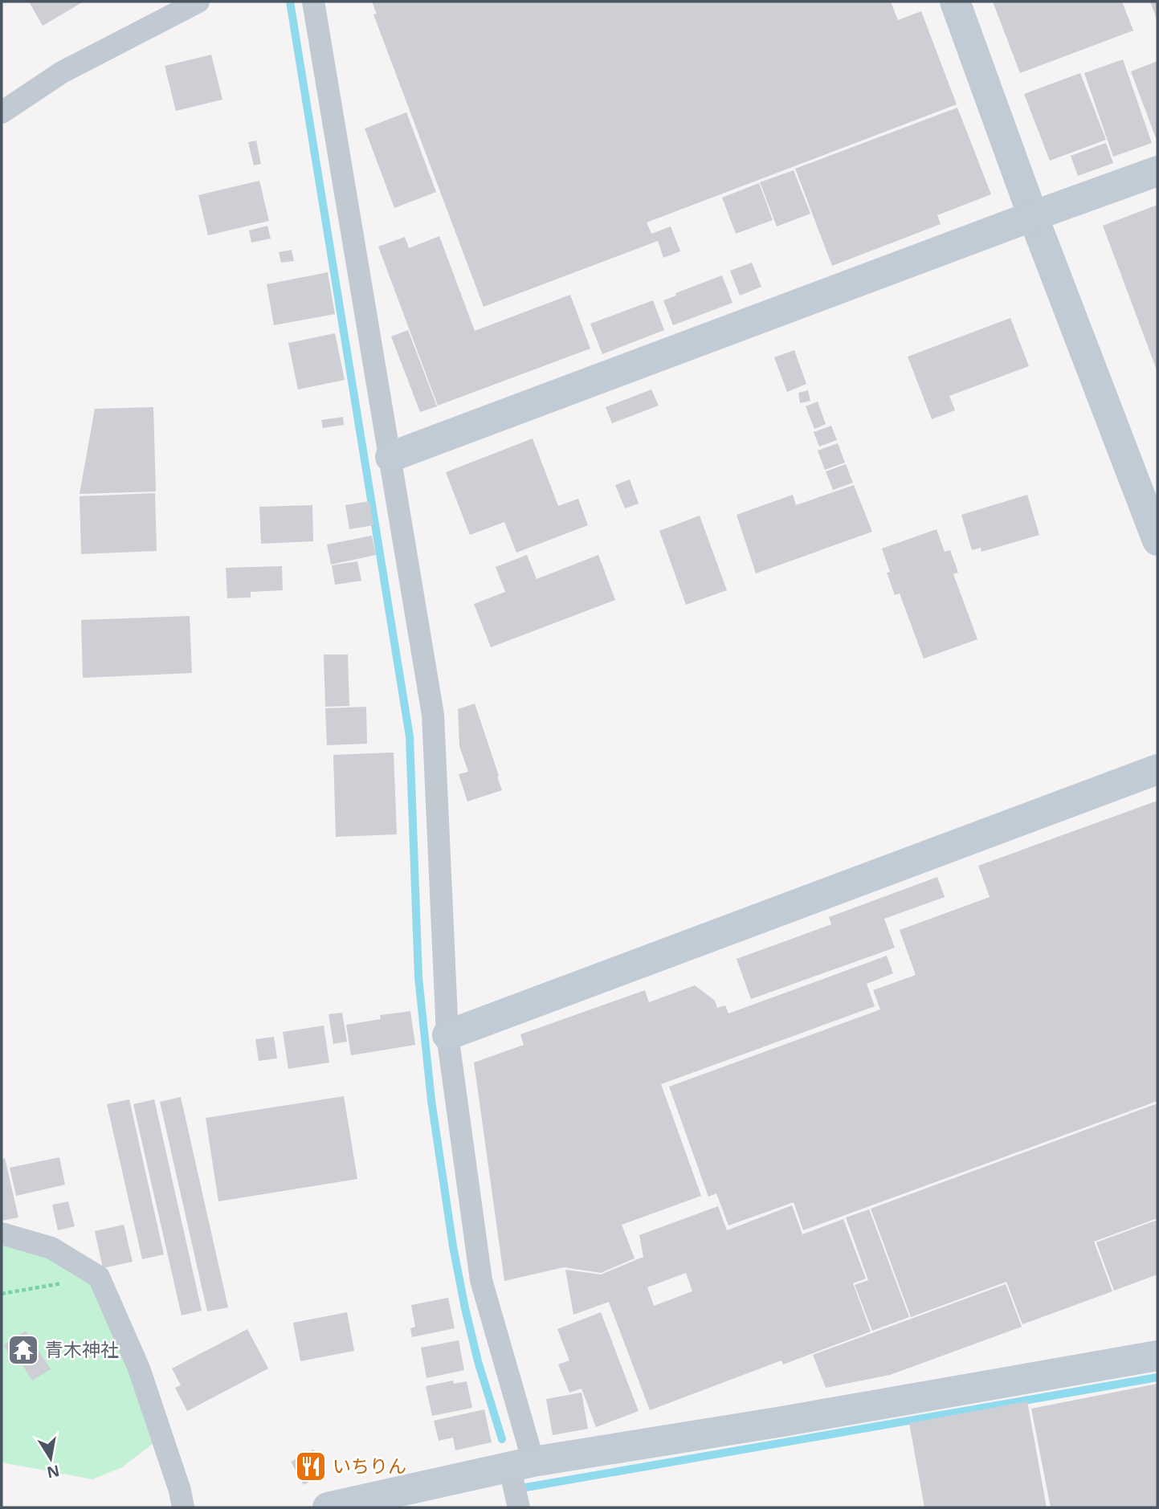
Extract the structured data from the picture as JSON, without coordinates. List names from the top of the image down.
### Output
{
  "places": {
    "temple": ["青木神社"],
    "restaurant": ["いちりん"]
  },
  "north": "bottom"
}
